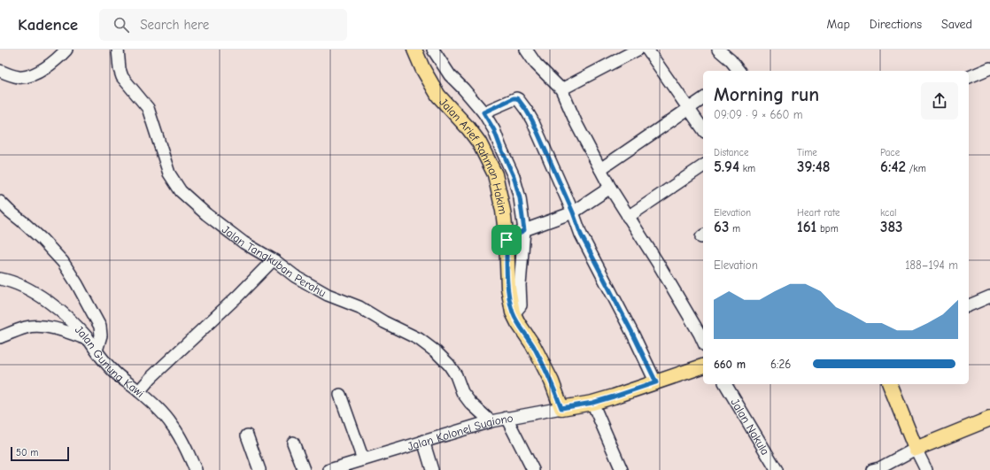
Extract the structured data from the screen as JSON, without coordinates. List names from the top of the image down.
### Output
{
  "streets": {
    "main road": ["Jalan Arief Rahman Hakim", "Jalan Kolonel Sugiono"],
    "street": ["Jalan Tangkuban Perahu", "Jalan Gunung Kawi", "Jalan Nakula"]
  },
  "crossings": [
    ["Jalan Arief Rahman Hakim", "Jalan Kolonel Sugiono"],
    ["Jalan Tangkuban Perahu", "Jalan Kolonel Sugiono"]
  ],
  "scale_bar": "50 m",
  "page": {
    "header": "Kadence",
    "search": "Search here",
    "nav": ["Map", "Directions", "Saved"],
    "heading": ["Morning run", "09:09 · 9 × 660 m"],
    "stats": [
      ["Distance", "5.94 km"],
      ["Time", "39:48"],
      ["Pace", "6:42 /km"],
      ["Elevation", "63 m"],
      ["Heart rate", "161 bpm"],
      ["kcal", "383"]
    ],
    "chart": ["Elevation", "188–194 m"],
    "list": [
      {
        "name": "660 m",
        "note": "6:26"
      }
    ],
    "scale": "50 m"
  }
}
